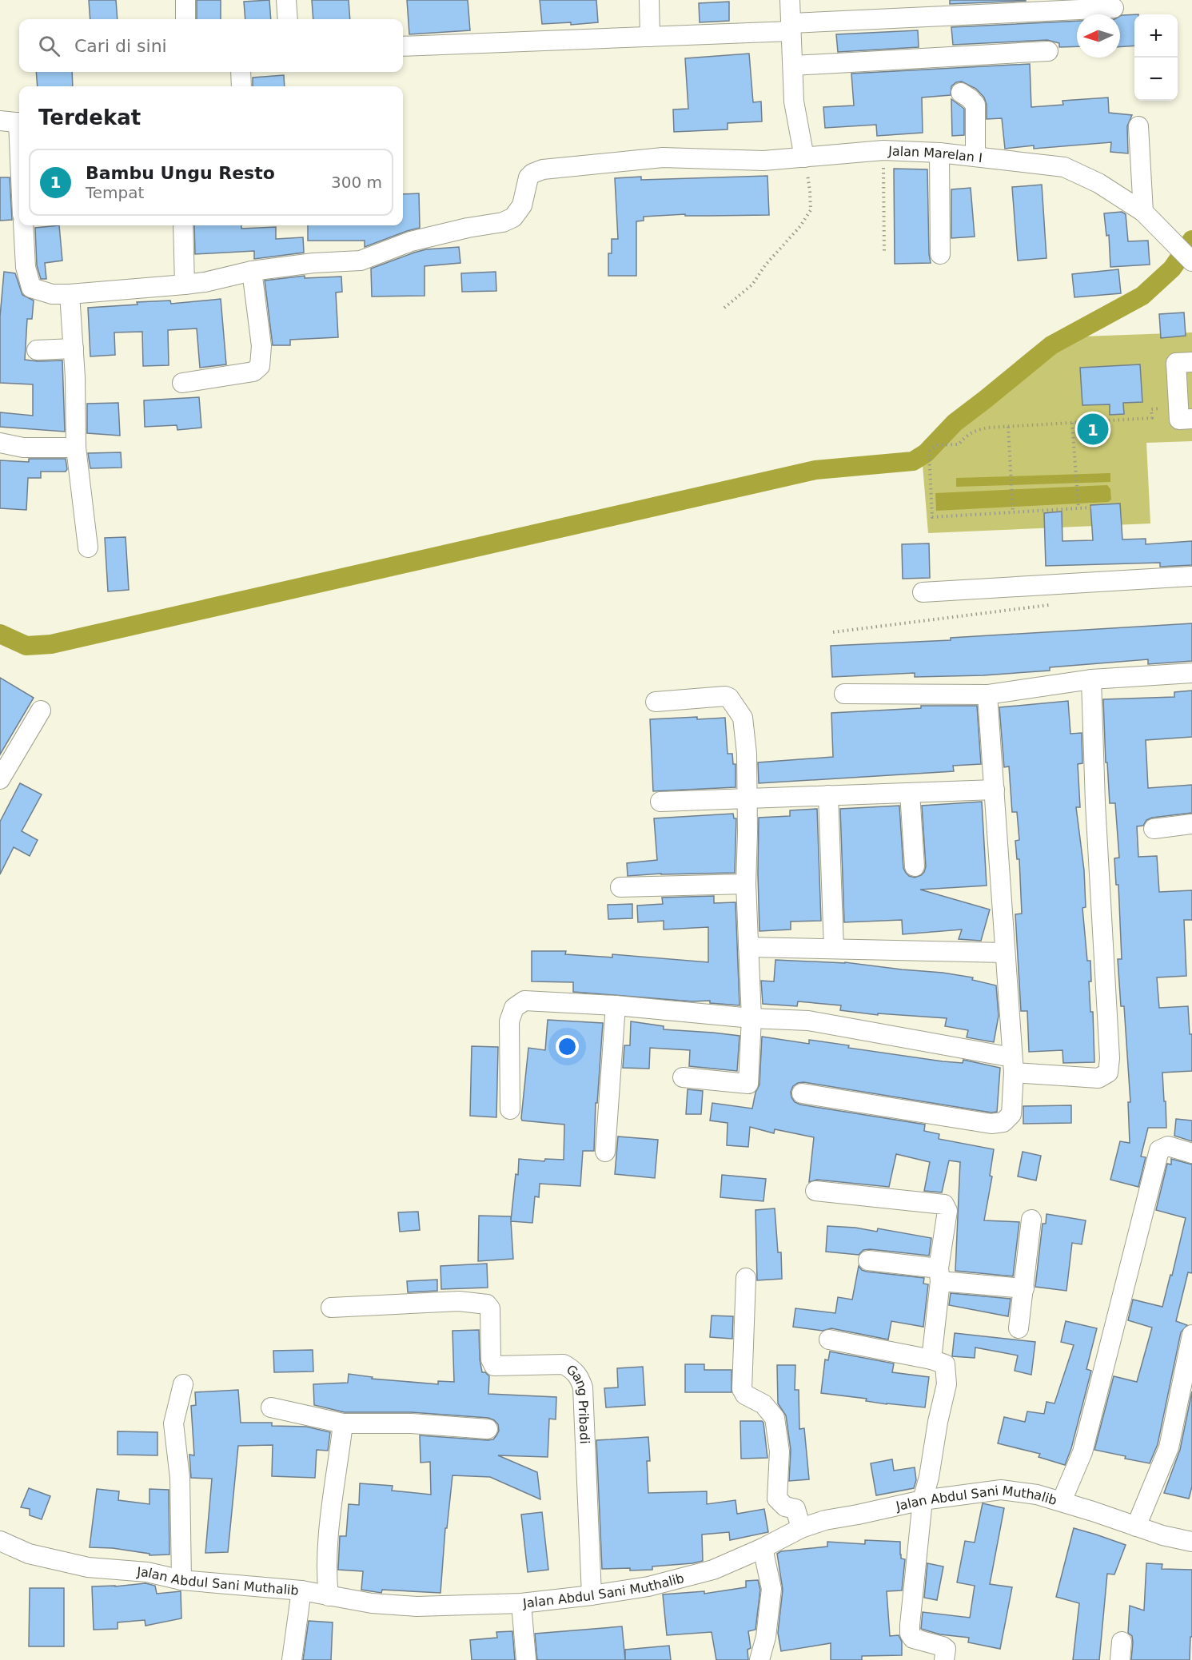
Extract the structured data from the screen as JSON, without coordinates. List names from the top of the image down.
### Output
{
  "streets": {
    "street": ["Jalan Marelan I", "Gang Pribadi", "Jalan Abdul Sani Muthalib"]
  },
  "crossings": [
    ["Gang Pribadi", "Jalan Abdul Sani Muthalib"]
  ],
  "north": "left",
  "page": {
    "map_buttons": ["+", "−"],
    "search": "Cari di sini",
    "heading": "Terdekat",
    "list": [
      {
        "mark": "1",
        "name": "Bambu Ungu Resto",
        "note": "Tempat",
        "value": "300 m"
      }
    ],
    "pins": "1"
  }
}
